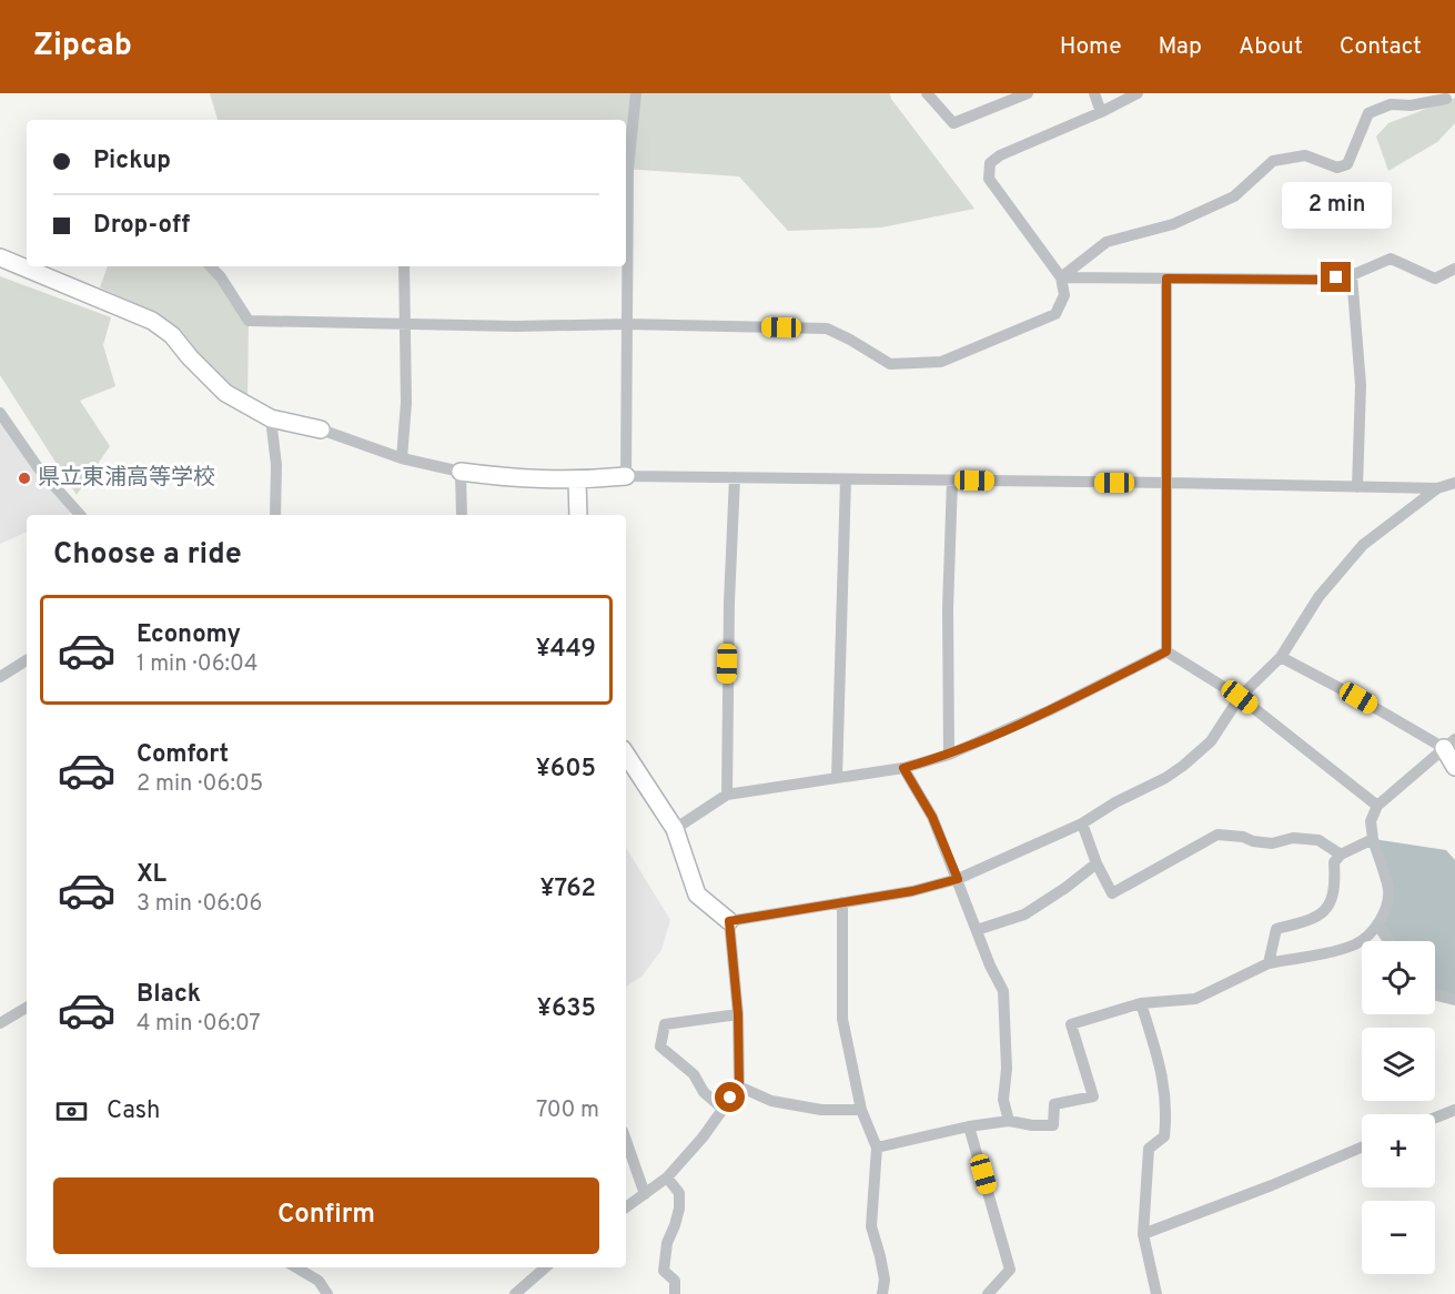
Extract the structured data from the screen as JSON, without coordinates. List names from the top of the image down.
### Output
{
  "places": ["県立東浦高等学校"],
  "page": {
    "header": "Zipcab",
    "nav": [
      "Home",
      "Map",
      "About",
      "Contact"
    ],
    "banner": ["Pickup", "Drop-off"],
    "bubble": "2 min",
    "heading": "Choose a ride",
    "list": [
      {
        "name": "Economy",
        "note": "1 min · 06:04",
        "value": "¥449"
      },
      {
        "name": "Comfort",
        "note": "2 min · 06:05",
        "value": "¥605"
      },
      {
        "name": "XL",
        "note": "3 min · 06:06",
        "value": "¥762"
      },
      {
        "name": "Black",
        "note": "4 min · 06:07",
        "value": "¥635"
      }
    ],
    "map_buttons": ["+", "−"],
    "pay": ["Cash", "700 m"],
    "buttons": "Confirm"
  }
}
